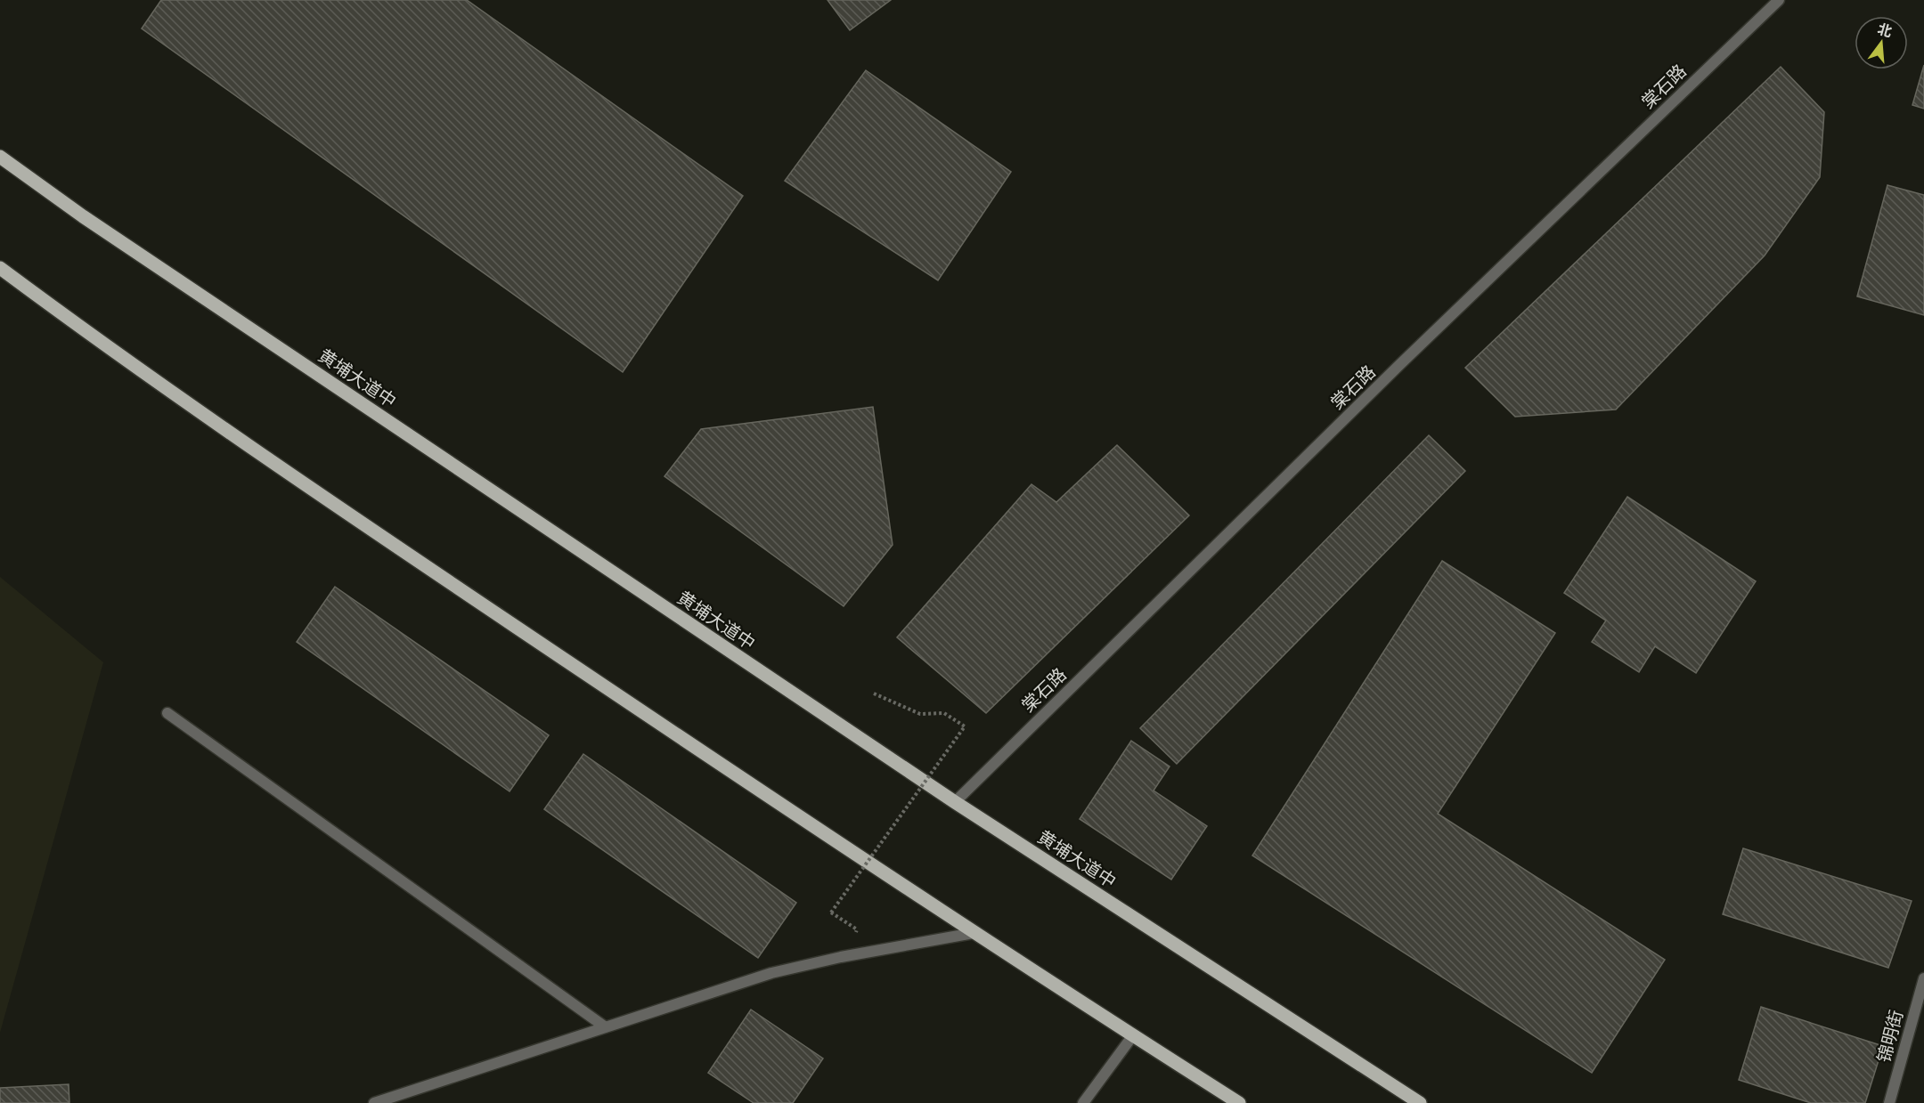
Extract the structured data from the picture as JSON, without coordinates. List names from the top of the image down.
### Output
{
  "streets": {
    "main road": ["黄埔大道中"],
    "street": ["棠石路", "锦明街"]
  },
  "crossings": [
    ["棠石路", "黄埔大道中"]
  ],
  "north": "top"
}
